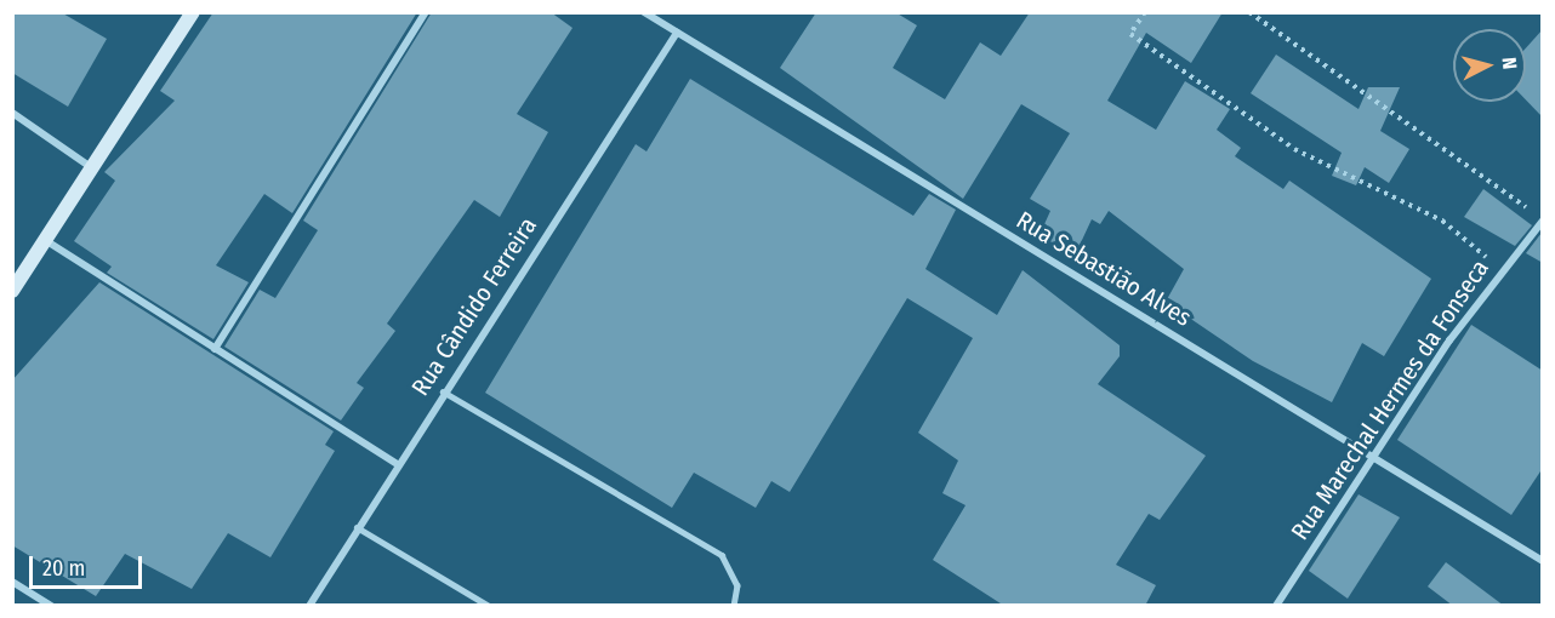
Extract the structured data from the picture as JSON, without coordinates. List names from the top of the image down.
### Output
{
  "streets": {
    "street": ["Rua Sebastião Alves", "Rua Cândido Ferreira", "Rua Marechal Hermes da Fonseca"]
  },
  "crossings": [
    ["Rua Sebastião Alves", "Rua Cândido Ferreira"],
    ["Rua Sebastião Alves", "Rua Marechal Hermes da Fonseca"]
  ],
  "scale_bar": "20 m",
  "north": "right"
}
